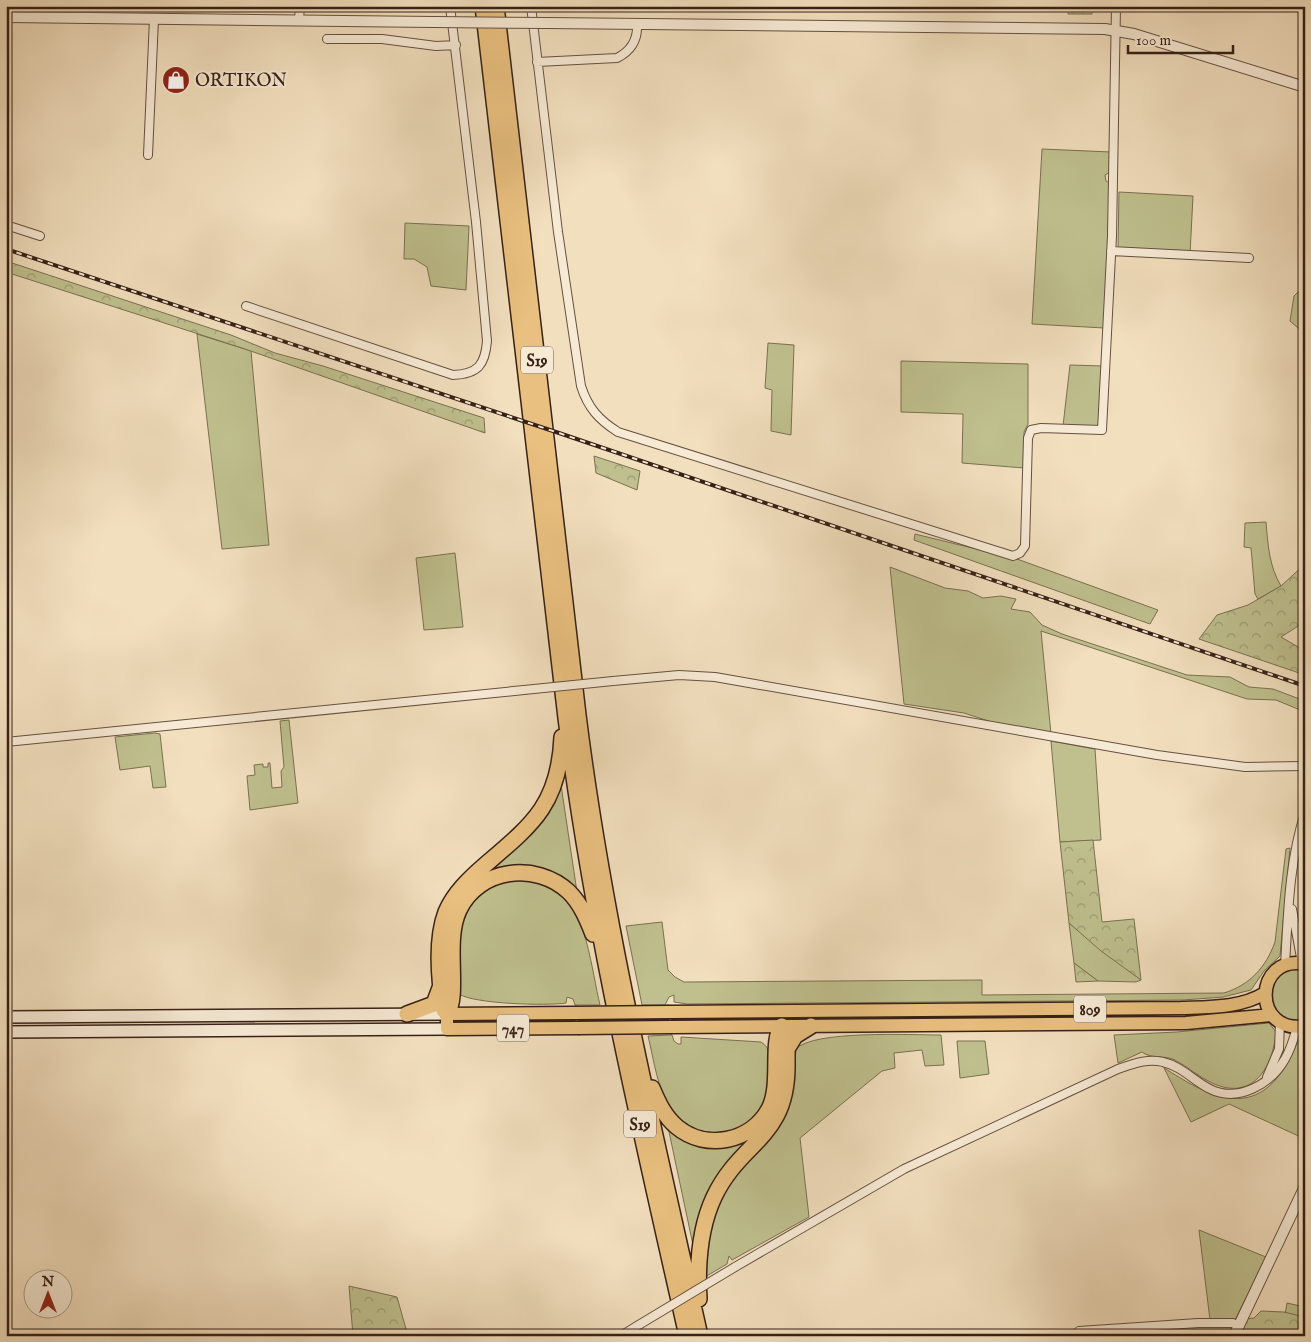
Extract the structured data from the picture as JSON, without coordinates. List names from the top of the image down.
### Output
{
  "streets": {
    "highway": ["S19"],
    "main road": ["809", "747"]
  },
  "crossings": [
    ["809", "747"]
  ],
  "places": {
    "shop": ["ORTIKON"]
  },
  "scale_bar": "100 m",
  "north": "top"
}
